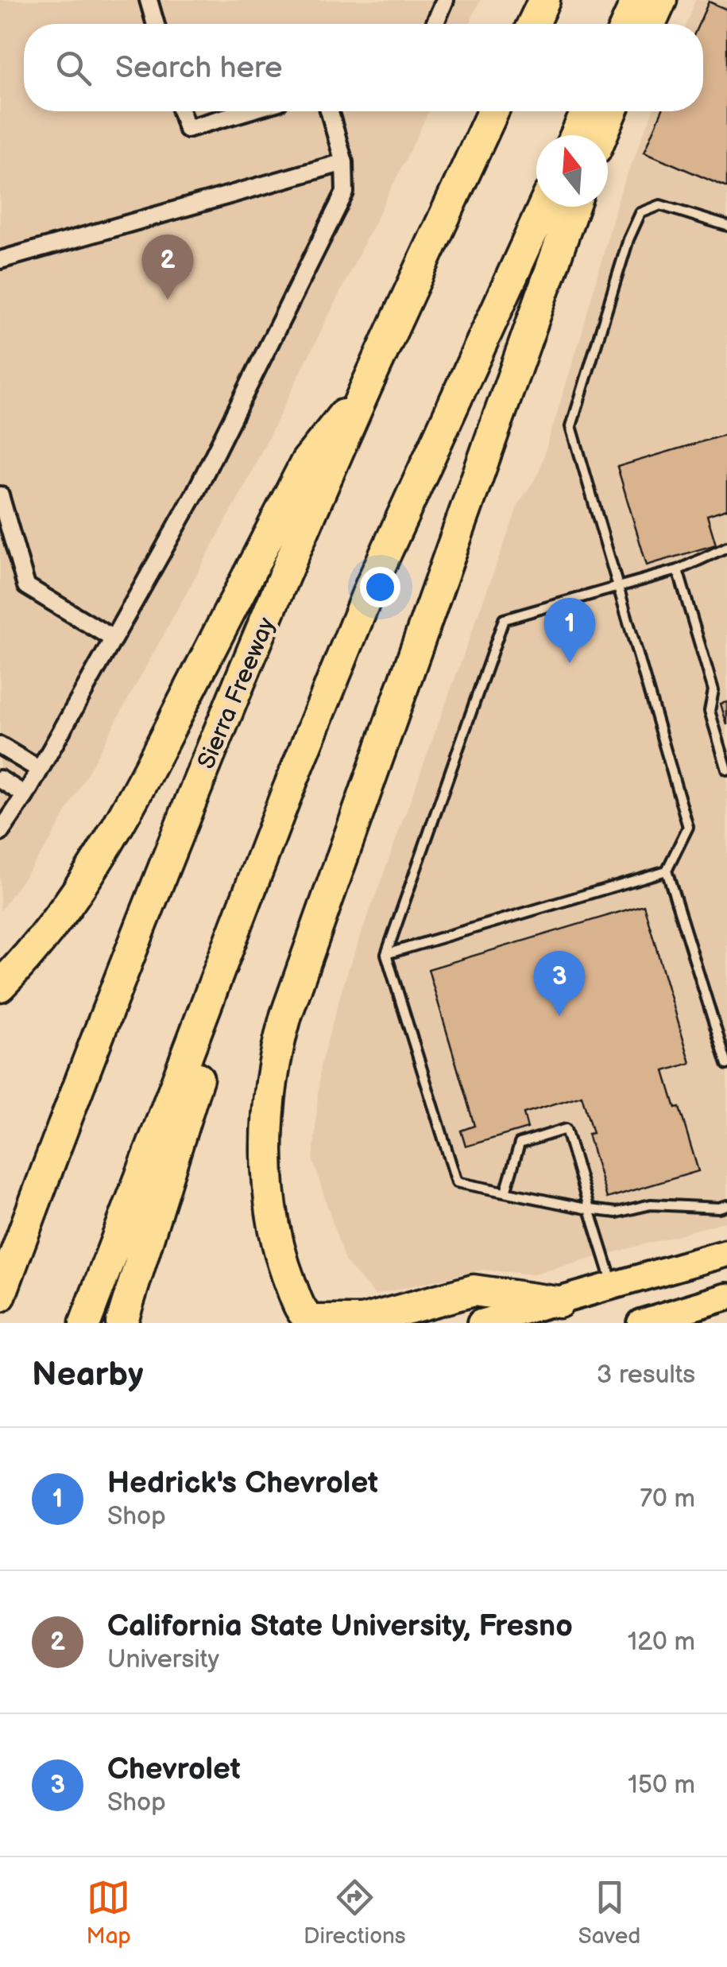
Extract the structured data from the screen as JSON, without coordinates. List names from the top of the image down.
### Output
{
  "streets": {
    "highway": ["Sierra Freeway"]
  },
  "north": "top",
  "page": {
    "search": "Search here",
    "pins": ["2", "1", "3"],
    "heading": ["Nearby", "3 results"],
    "list": [
      {
        "mark": "1",
        "name": "Hedrick's Chevrolet",
        "note": "Shop",
        "value": "70 m"
      },
      {
        "mark": "2",
        "name": "California State University, Fresno",
        "note": "University",
        "value": "120 m"
      },
      {
        "mark": "3",
        "name": "Chevrolet",
        "note": "Shop",
        "value": "150 m"
      }
    ],
    "nav": ["Map", "Directions", "Saved"]
  }
}
